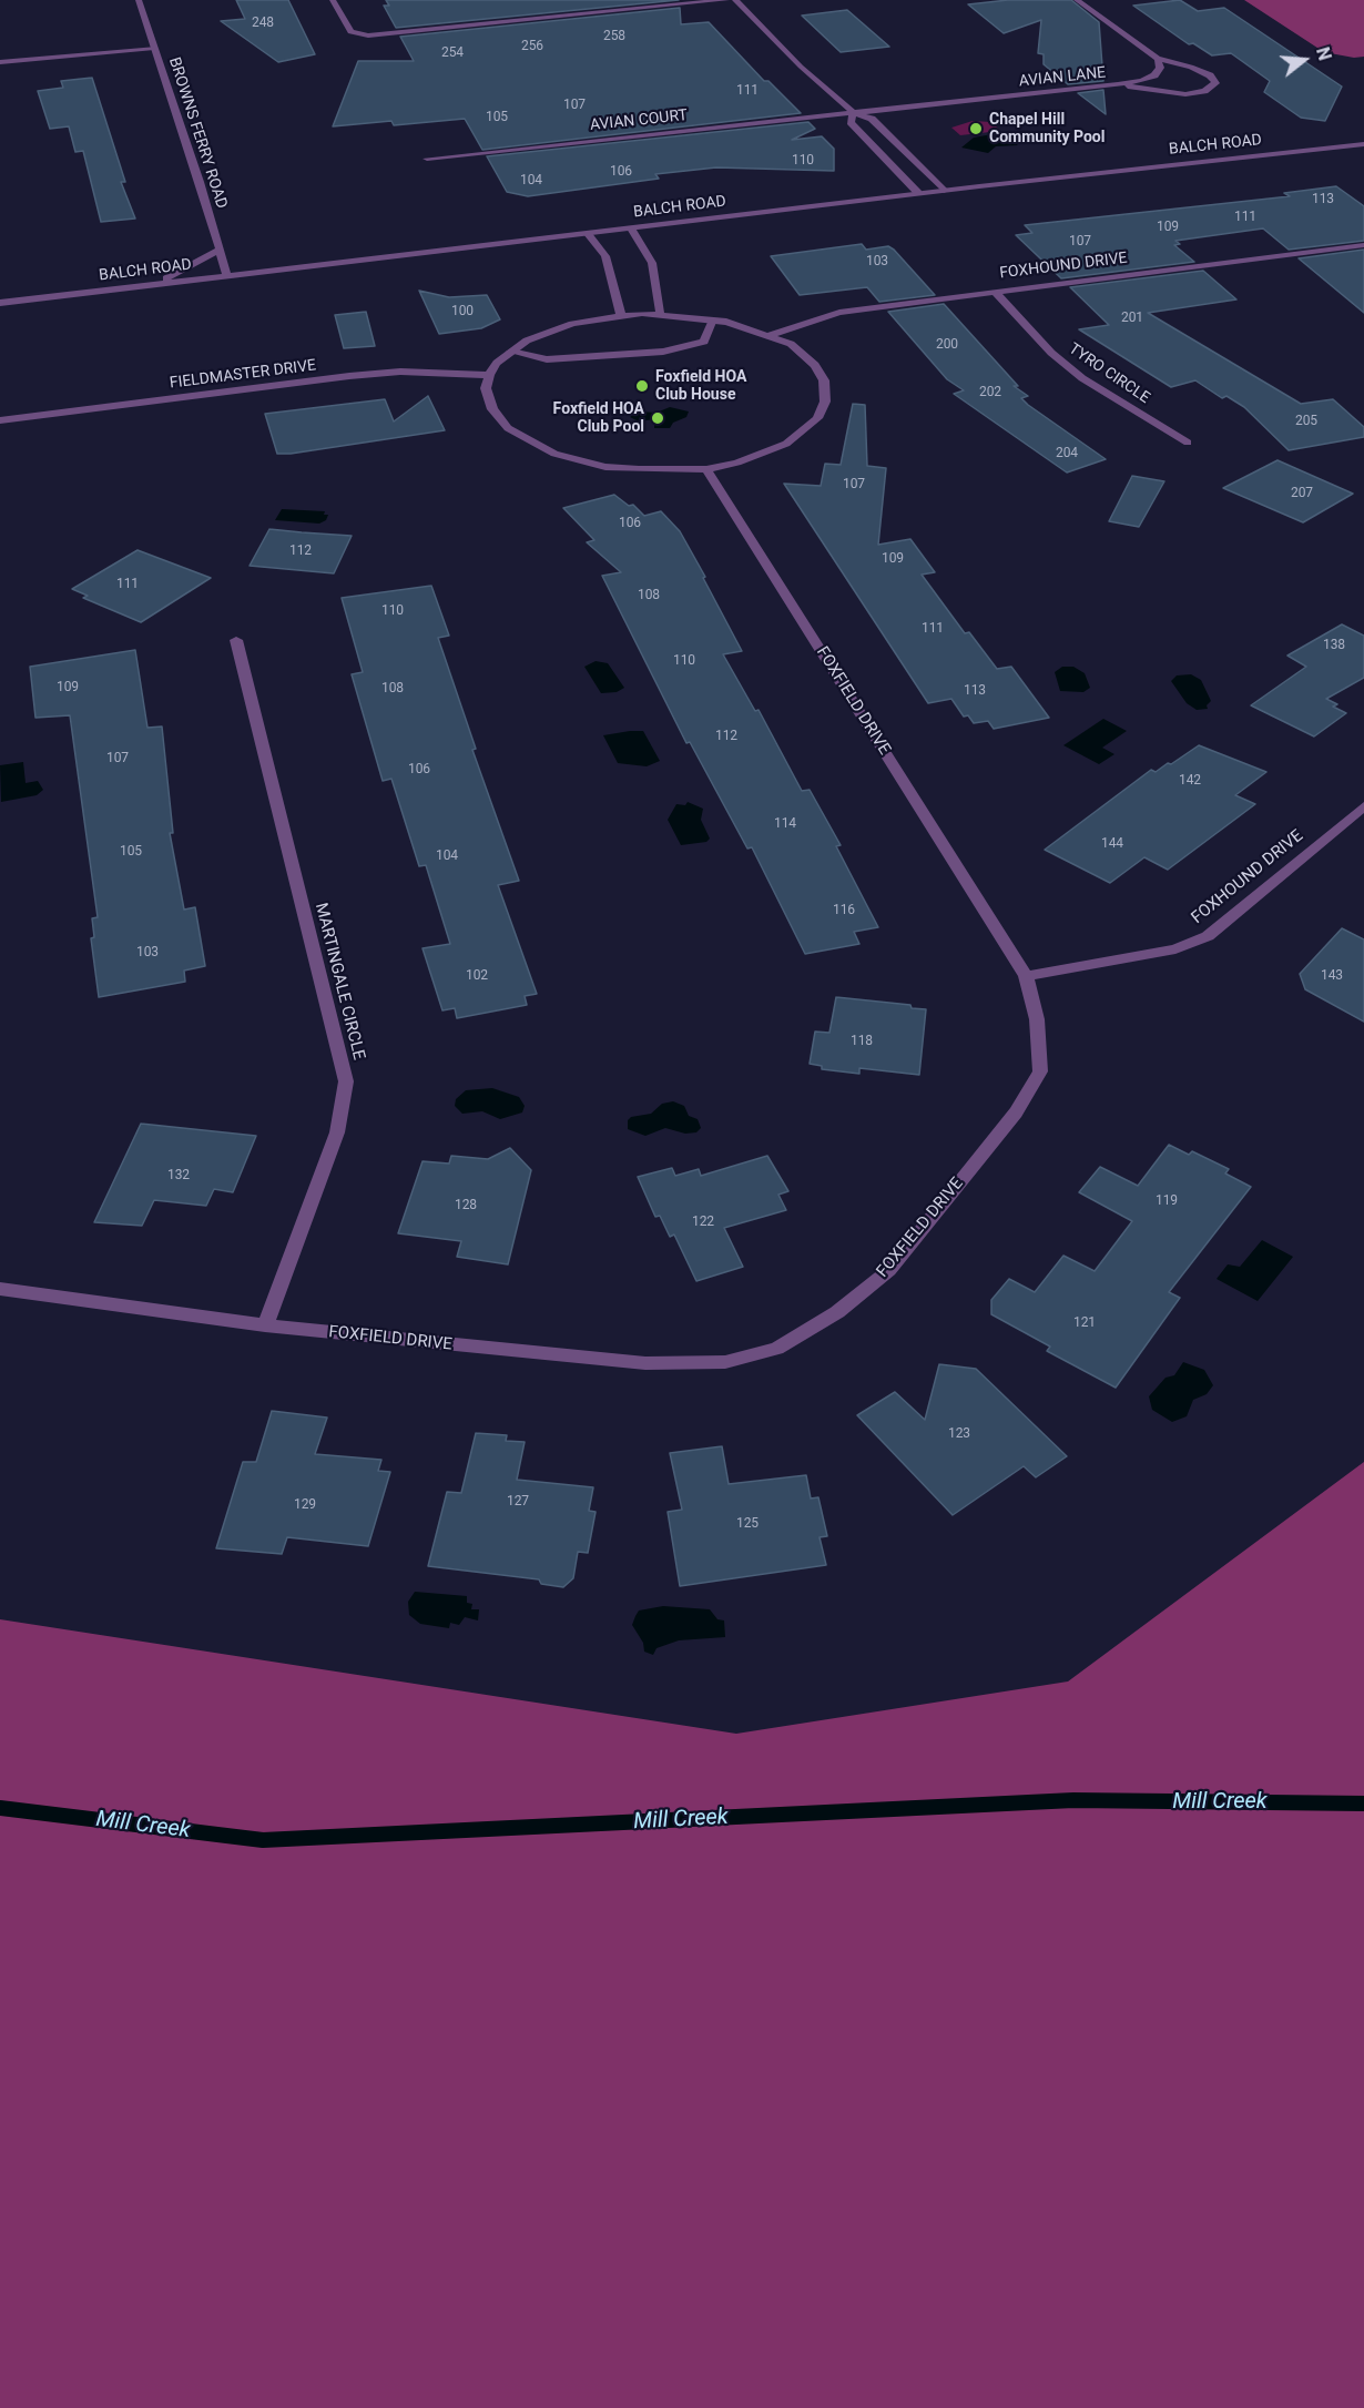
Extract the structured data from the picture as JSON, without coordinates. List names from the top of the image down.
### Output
{
  "streets": {
    "street": [
      "AVIAN LANE",
      "AVIAN COURT",
      "BROWNS FERRY ROAD",
      "BALCH ROAD",
      "FOXHOUND DRIVE",
      "TYRO CIRCLE",
      "FIELDMASTER DRIVE",
      "FOXFIELD DRIVE",
      "MARTINGALE CIRCLE"
    ]
  },
  "crossings": [
    ["AVIAN LANE", "AVIAN COURT"],
    ["BROWNS FERRY ROAD", "BALCH ROAD"],
    ["FOXHOUND DRIVE", "TYRO CIRCLE"],
    ["FOXHOUND DRIVE", "FOXFIELD DRIVE"],
    ["FOXFIELD DRIVE", "MARTINGALE CIRCLE"]
  ],
  "water": ["Mill Creek"],
  "places": ["Chapel Hill Community Pool", "Foxfield HOA Club House", "Foxfield HOA Club Pool"],
  "house_numbers": [
    "248",
    "258",
    "256",
    "254",
    "111",
    "107",
    "105",
    "110",
    "106",
    "104",
    "113",
    "111",
    "109",
    "107",
    "103",
    "100",
    "201",
    "200",
    "202",
    "205",
    "204",
    "107",
    "207",
    "106",
    "112",
    "109",
    "111",
    "108",
    "110",
    "111",
    "138",
    "110",
    "109",
    "108",
    "113",
    "112",
    "107",
    "106",
    "142",
    "114",
    "144",
    "105",
    "104",
    "116",
    "103",
    "102",
    "143",
    "118",
    "132",
    "119",
    "128",
    "122",
    "121",
    "123",
    "127",
    "129",
    "125"
  ],
  "north": "right"
}
